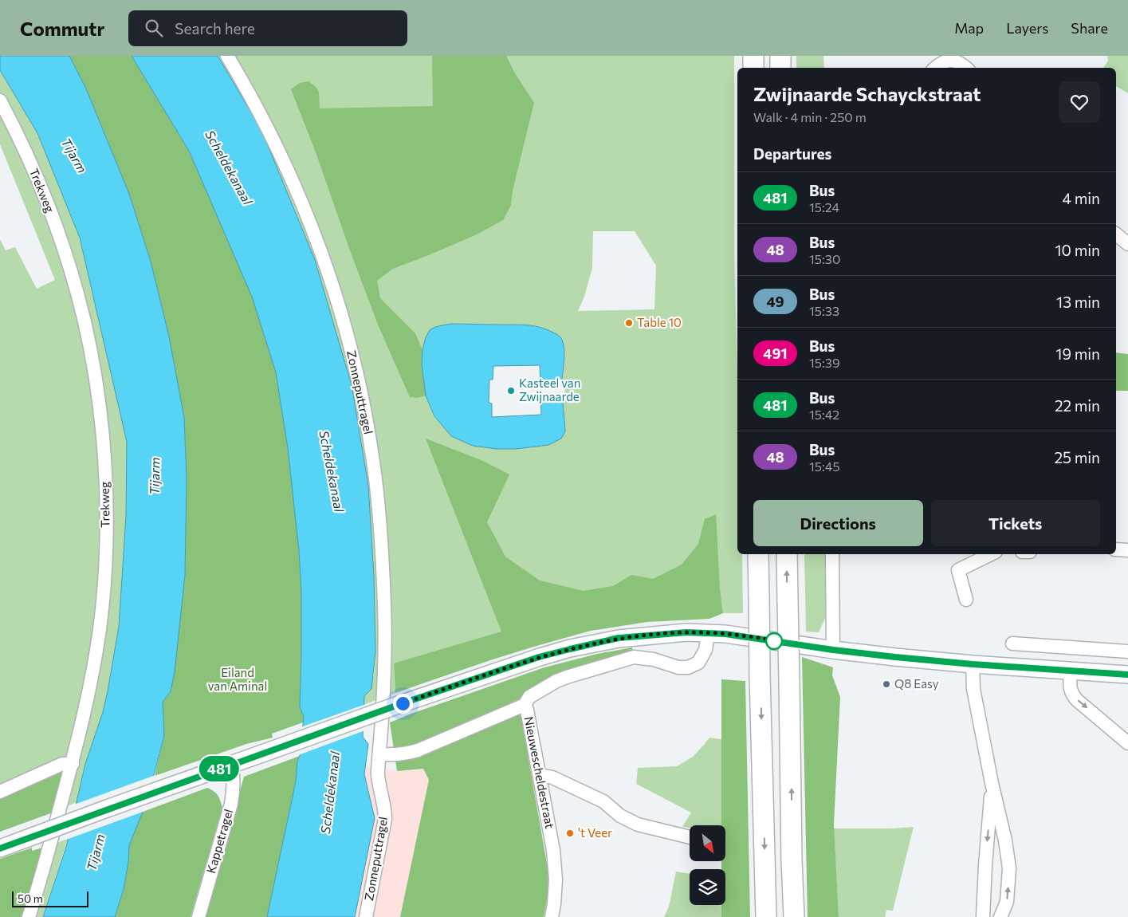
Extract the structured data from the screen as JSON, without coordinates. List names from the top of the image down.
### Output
{
  "streets": {
    "street": [
      "Trekweg",
      "Zonneputtragel",
      "Nieuwescheldestraat",
      "Kappetragel"
    ]
  },
  "water": ["Tijarm", "Scheldekanaal"],
  "parks": ["Eiland van Aminal"],
  "places": [
    "Table 10",
    "Kasteel van Zwijnaarde",
    "Q8 Easy",
    "'t Veer"
  ],
  "lines": ["bus line 481"],
  "scale_bar": "50 m",
  "north": "bottom right",
  "page": {
    "header": "Commutr",
    "search": "Search here",
    "nav": ["Map", "Layers", "Share"],
    "on_map": "481",
    "heading": [
      ["Zwijnaarde Schayckstraat", "Walk · 4 min · 250 m"],
      "Departures"
    ],
    "list": [
      {
        "mark": "481",
        "name": "Bus",
        "note": "15:24",
        "value": "4 min"
      },
      {
        "mark": "48",
        "name": "Bus",
        "note": "15:30",
        "value": "10 min"
      },
      {
        "mark": "49",
        "name": "Bus",
        "note": "15:33",
        "value": "13 min"
      },
      {
        "mark": "491",
        "name": "Bus",
        "note": "15:39",
        "value": "19 min"
      },
      {
        "mark": "481",
        "name": "Bus",
        "note": "15:42",
        "value": "22 min"
      },
      {
        "mark": "48",
        "name": "Bus",
        "note": "15:45",
        "value": "25 min"
      }
    ],
    "buttons": ["Directions", "Tickets"],
    "scale": "50 m"
  }
}
